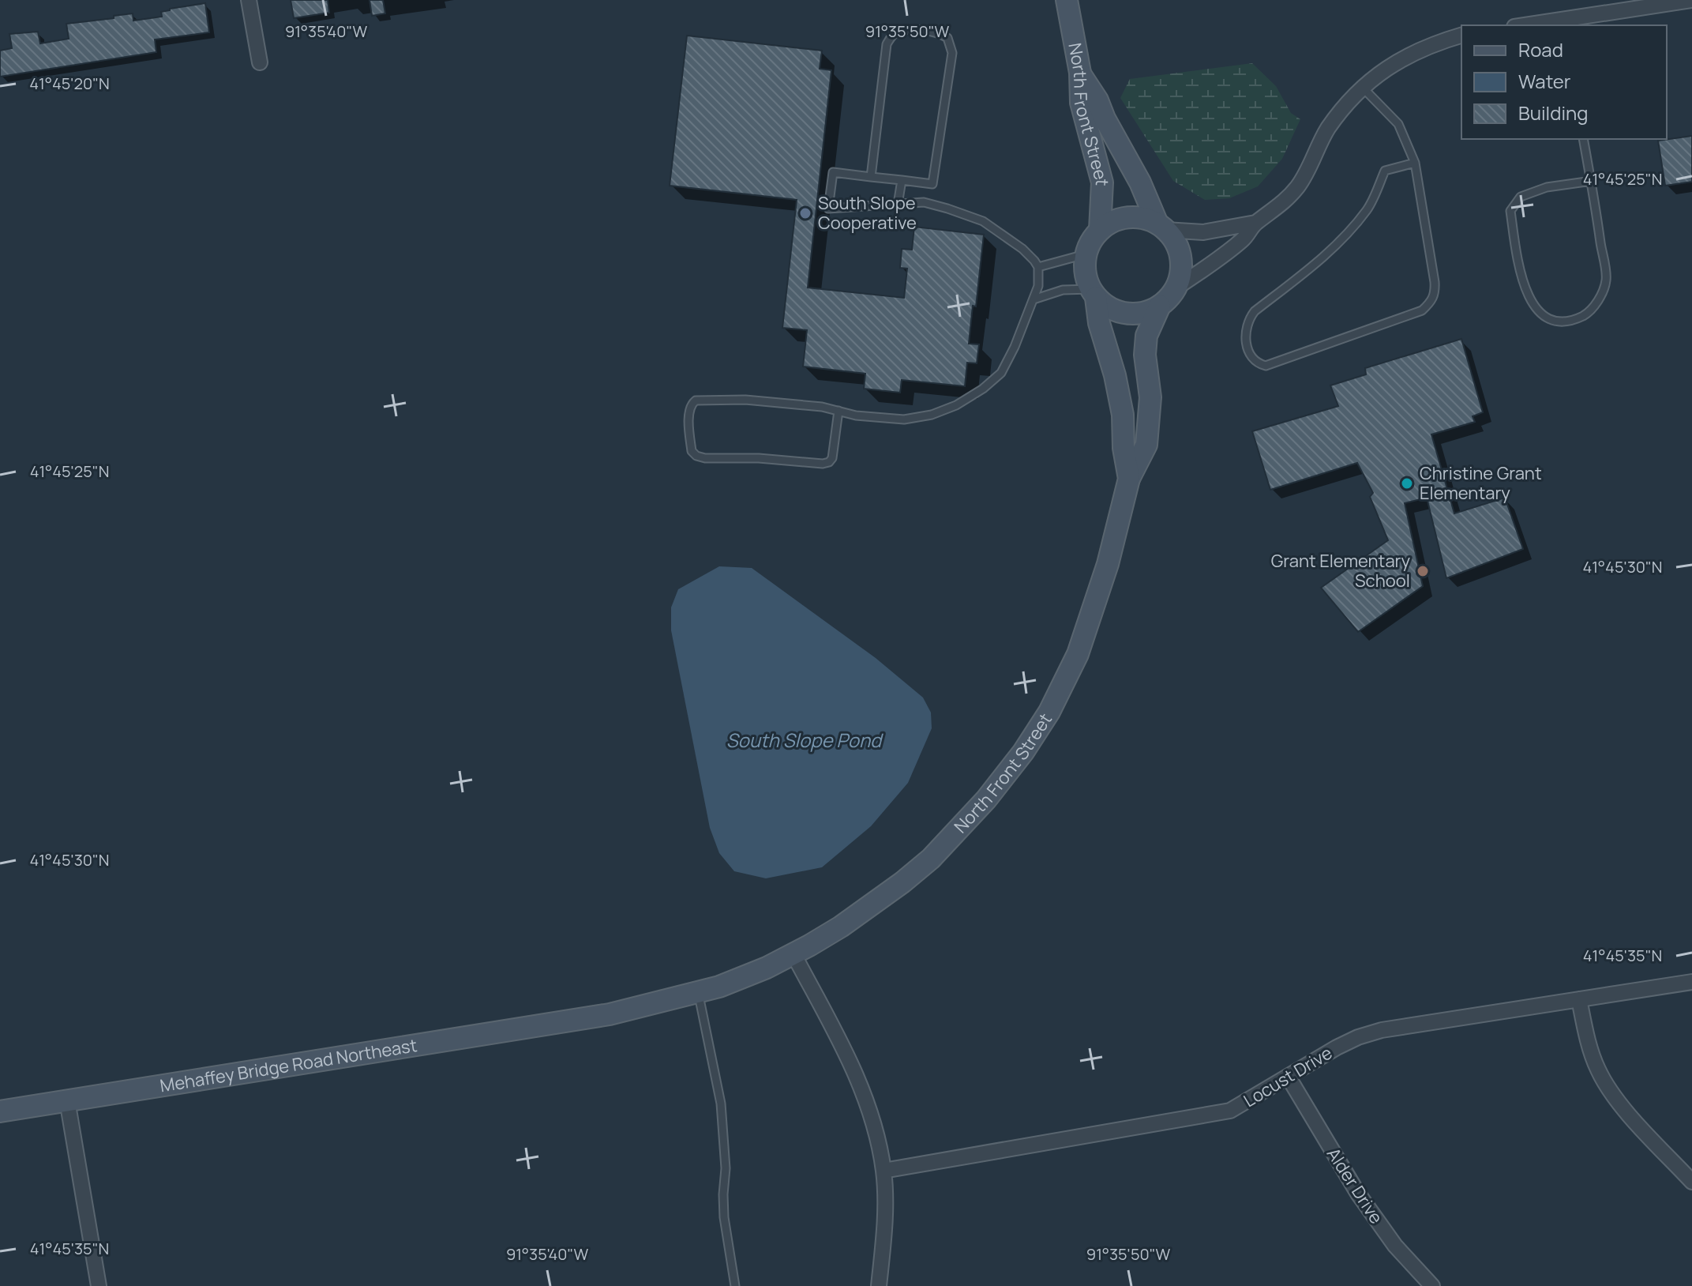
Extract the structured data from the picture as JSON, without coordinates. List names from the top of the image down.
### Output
{
  "streets": {
    "main road": ["North Front Street", "Mehaffey Bridge Road Northeast"],
    "street": ["Locust Drive", "Alder Drive"]
  },
  "crossings": [
    ["North Front Street", "Mehaffey Bridge Road Northeast"],
    ["Locust Drive", "Alder Drive"]
  ],
  "water": ["South Slope Pond"],
  "places": ["South Slope Cooperative", "Christine Grant Elementary", "Grant Elementary School"],
  "legend": ["Road", "Water", "Building"],
  "coordinates": [
    "91°35'40\"W",
    "91°35'50\"W",
    "41°45'20\"N",
    "41°45'25\"N",
    "41°45'30\"N",
    "41°45'35\"N"
  ]
}
